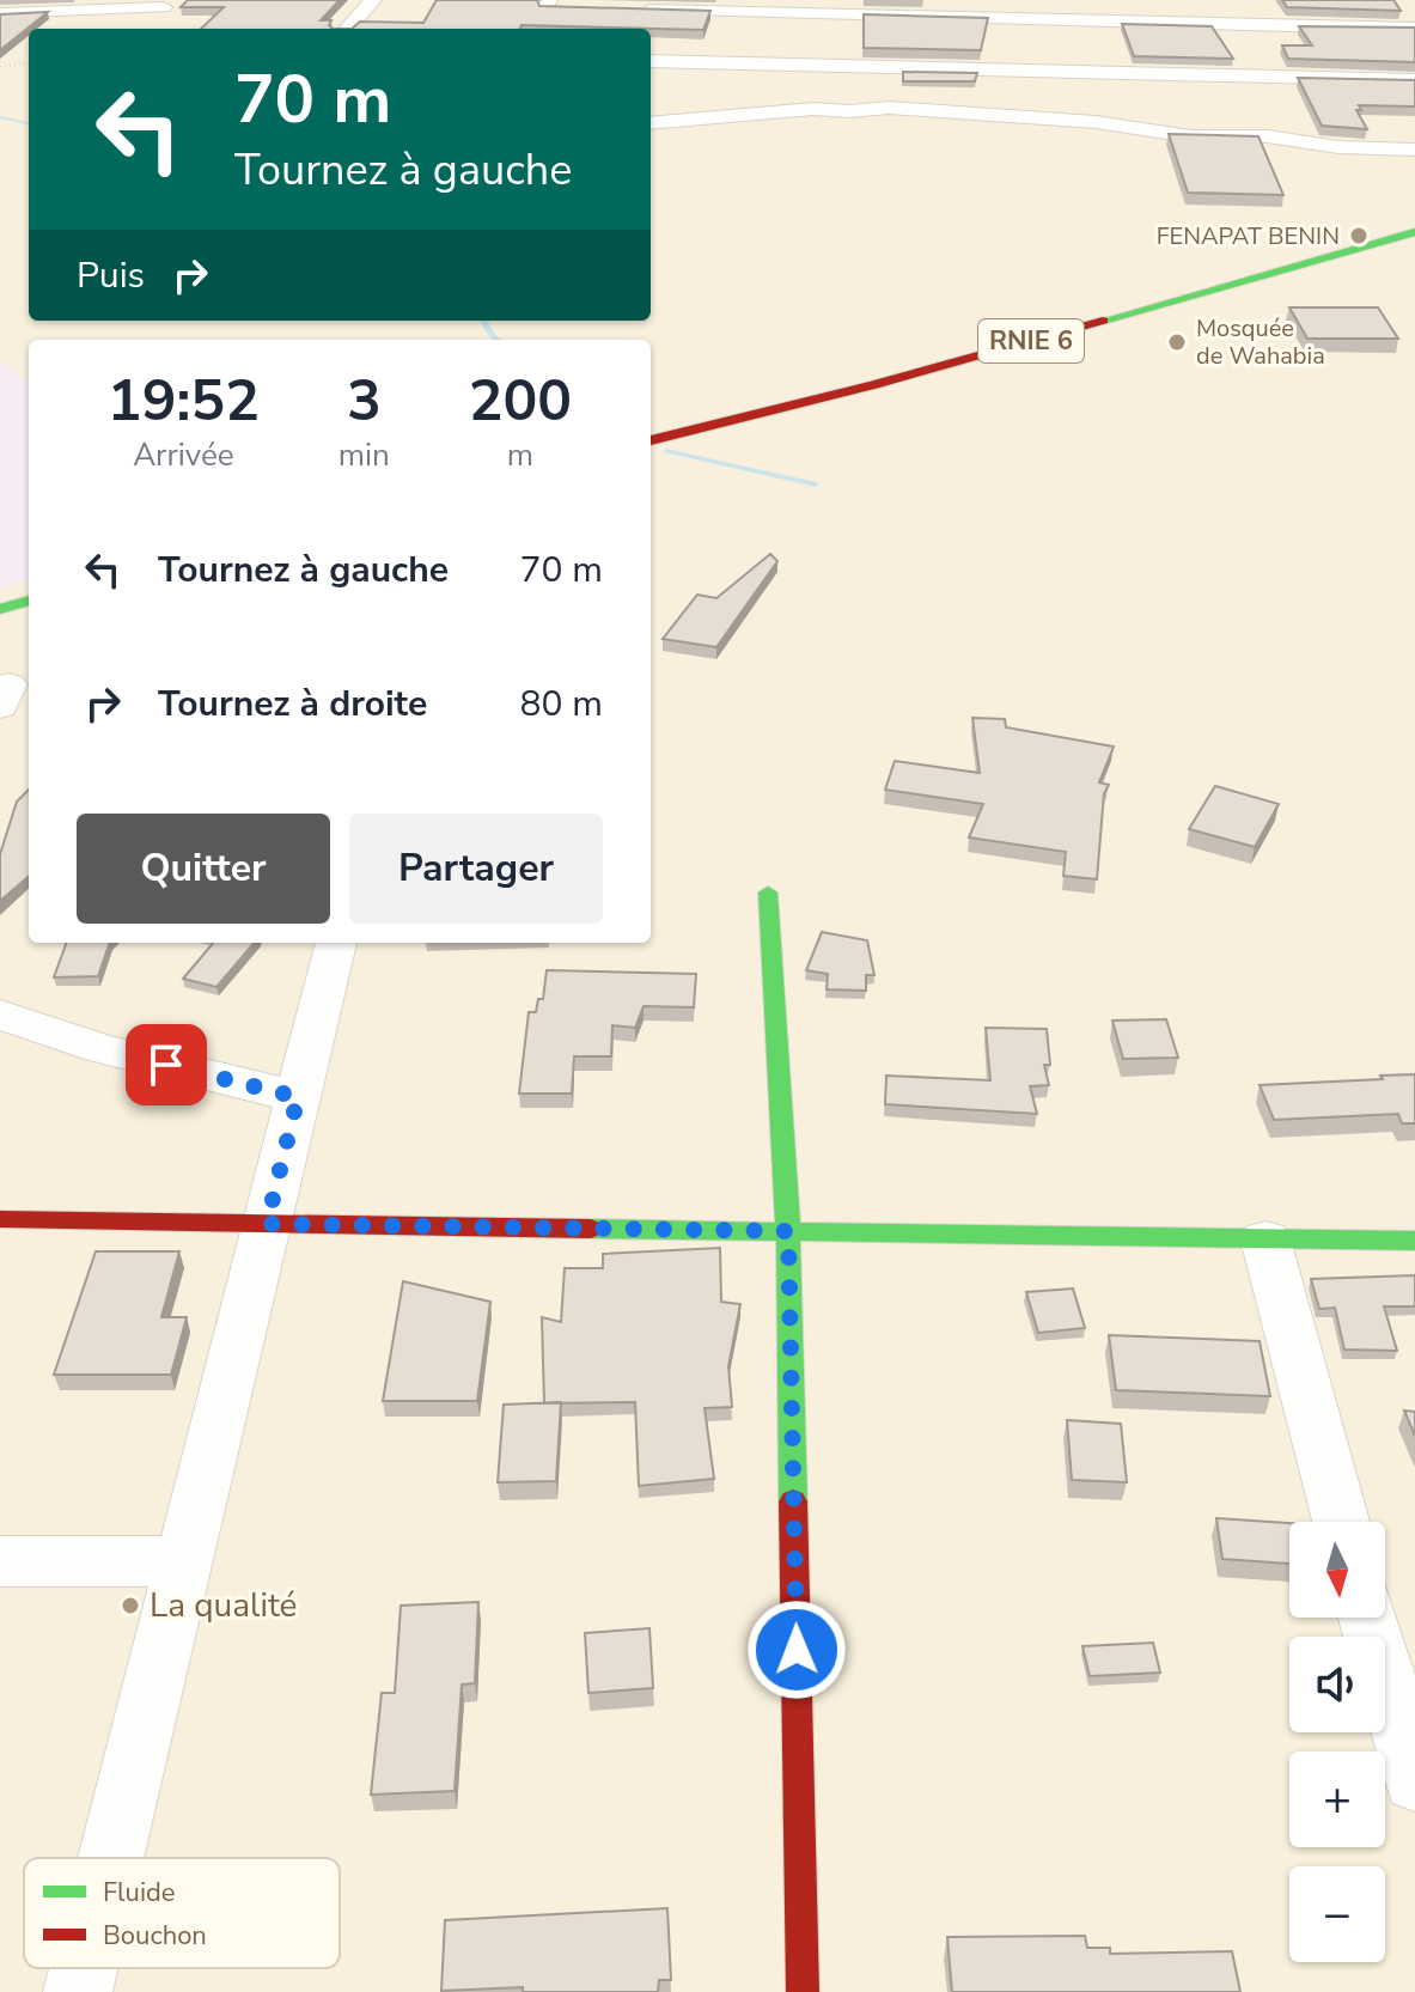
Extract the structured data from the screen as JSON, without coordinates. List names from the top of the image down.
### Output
{
  "streets": {
    "street": ["RNIE 6"]
  },
  "places": ["FENAPAT BENIN", "Mosquée de Wahabia", "La qualité"],
  "legend": ["Fluide", "Bouchon"],
  "north": "bottom",
  "page": {
    "turn": ["70 m", "Tournez à gauche"],
    "then": "Puis",
    "eta": [
      "19:52",
      "Arrivée",
      "3",
      "min",
      "200",
      "m"
    ],
    "list": [
      {
        "name": "Tournez à gauche",
        "value": "70 m"
      },
      {
        "name": "Tournez à droite",
        "value": "80 m"
      }
    ],
    "buttons": ["Quitter", "Partager"],
    "map_buttons": ["+", "−"]
  }
}
